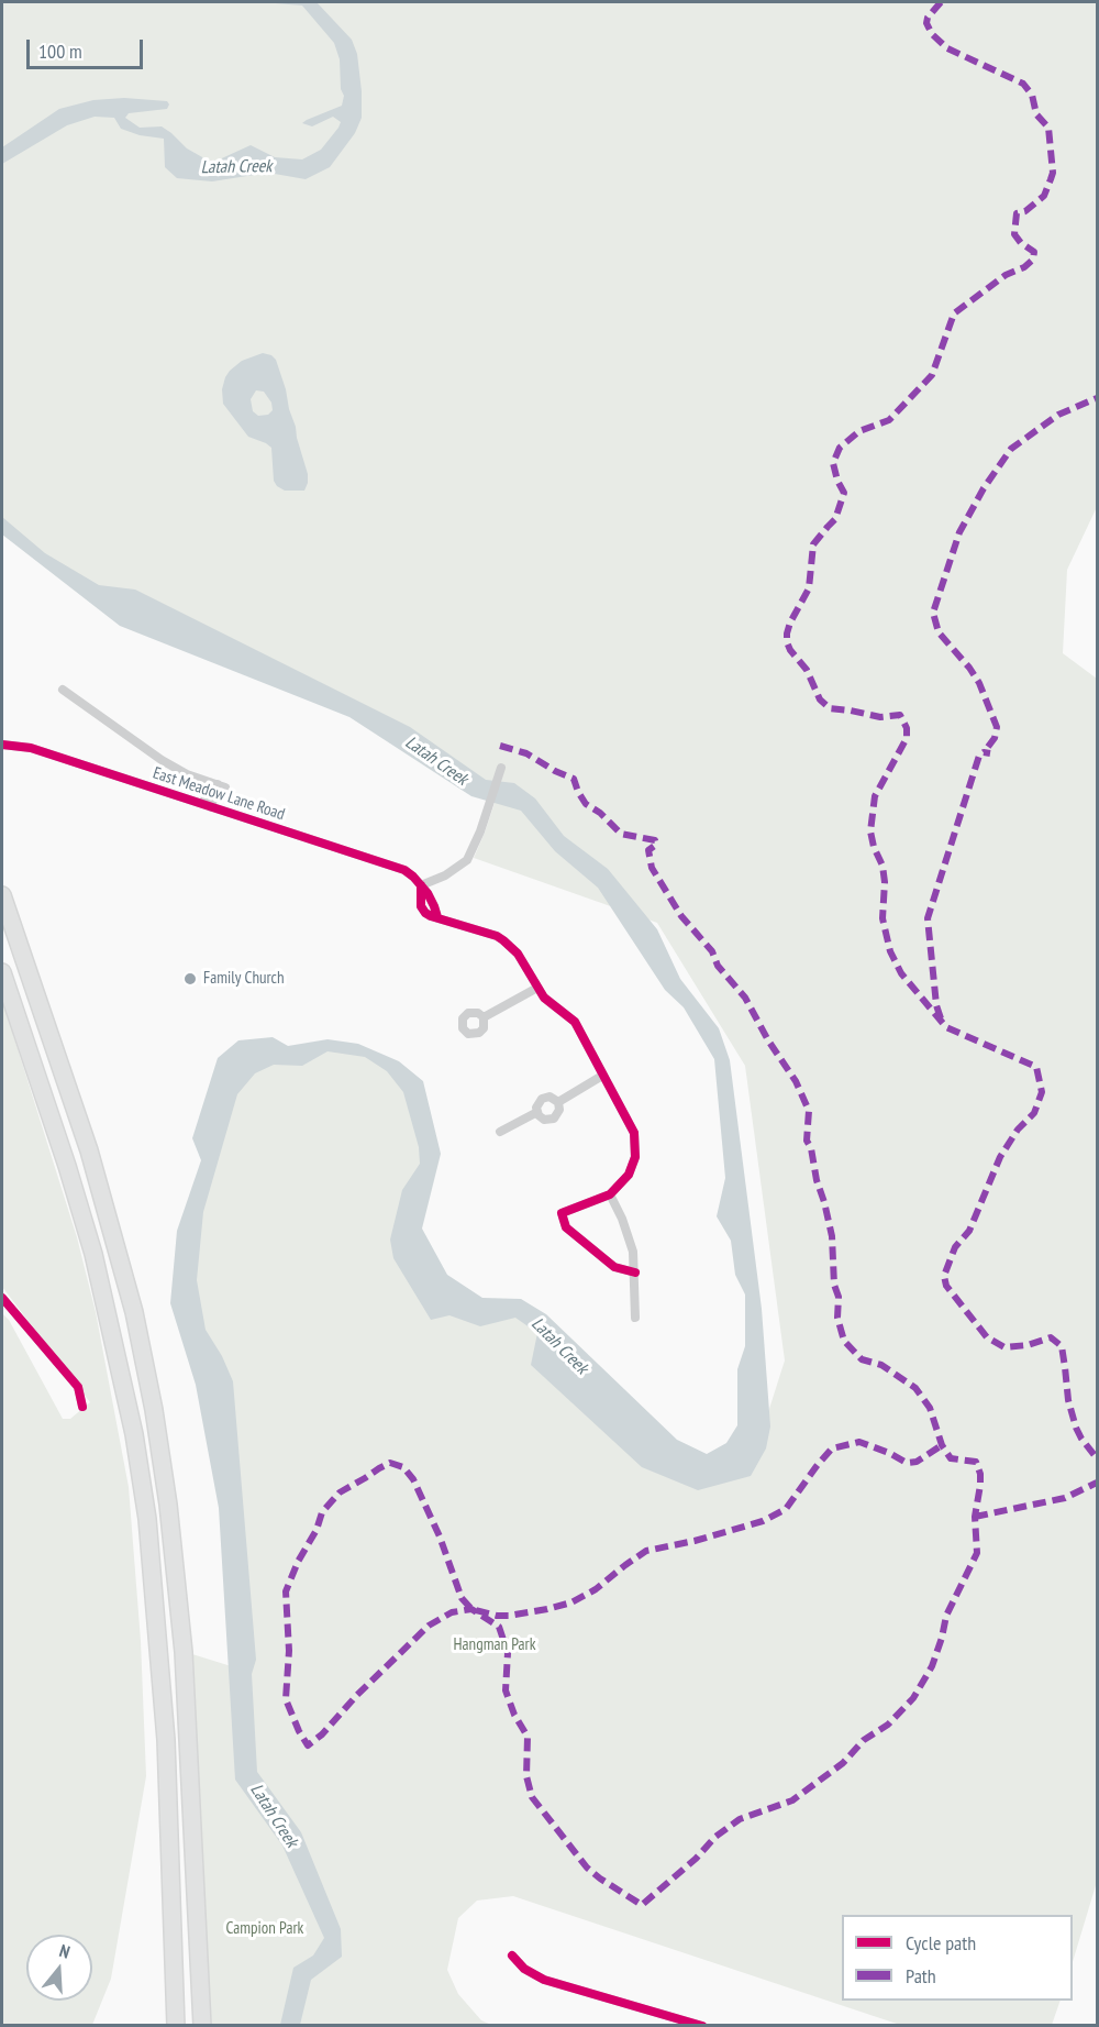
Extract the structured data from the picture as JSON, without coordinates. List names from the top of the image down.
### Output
{
  "streets": {
    "street": ["East Meadow Lane Road"]
  },
  "water": ["Latah Creek"],
  "parks": ["Hangman Park", "Campion Park"],
  "places": ["Family Church"],
  "legend": ["Cycle path", "Path"],
  "scale_bar": "100 m",
  "north": "top"
}
